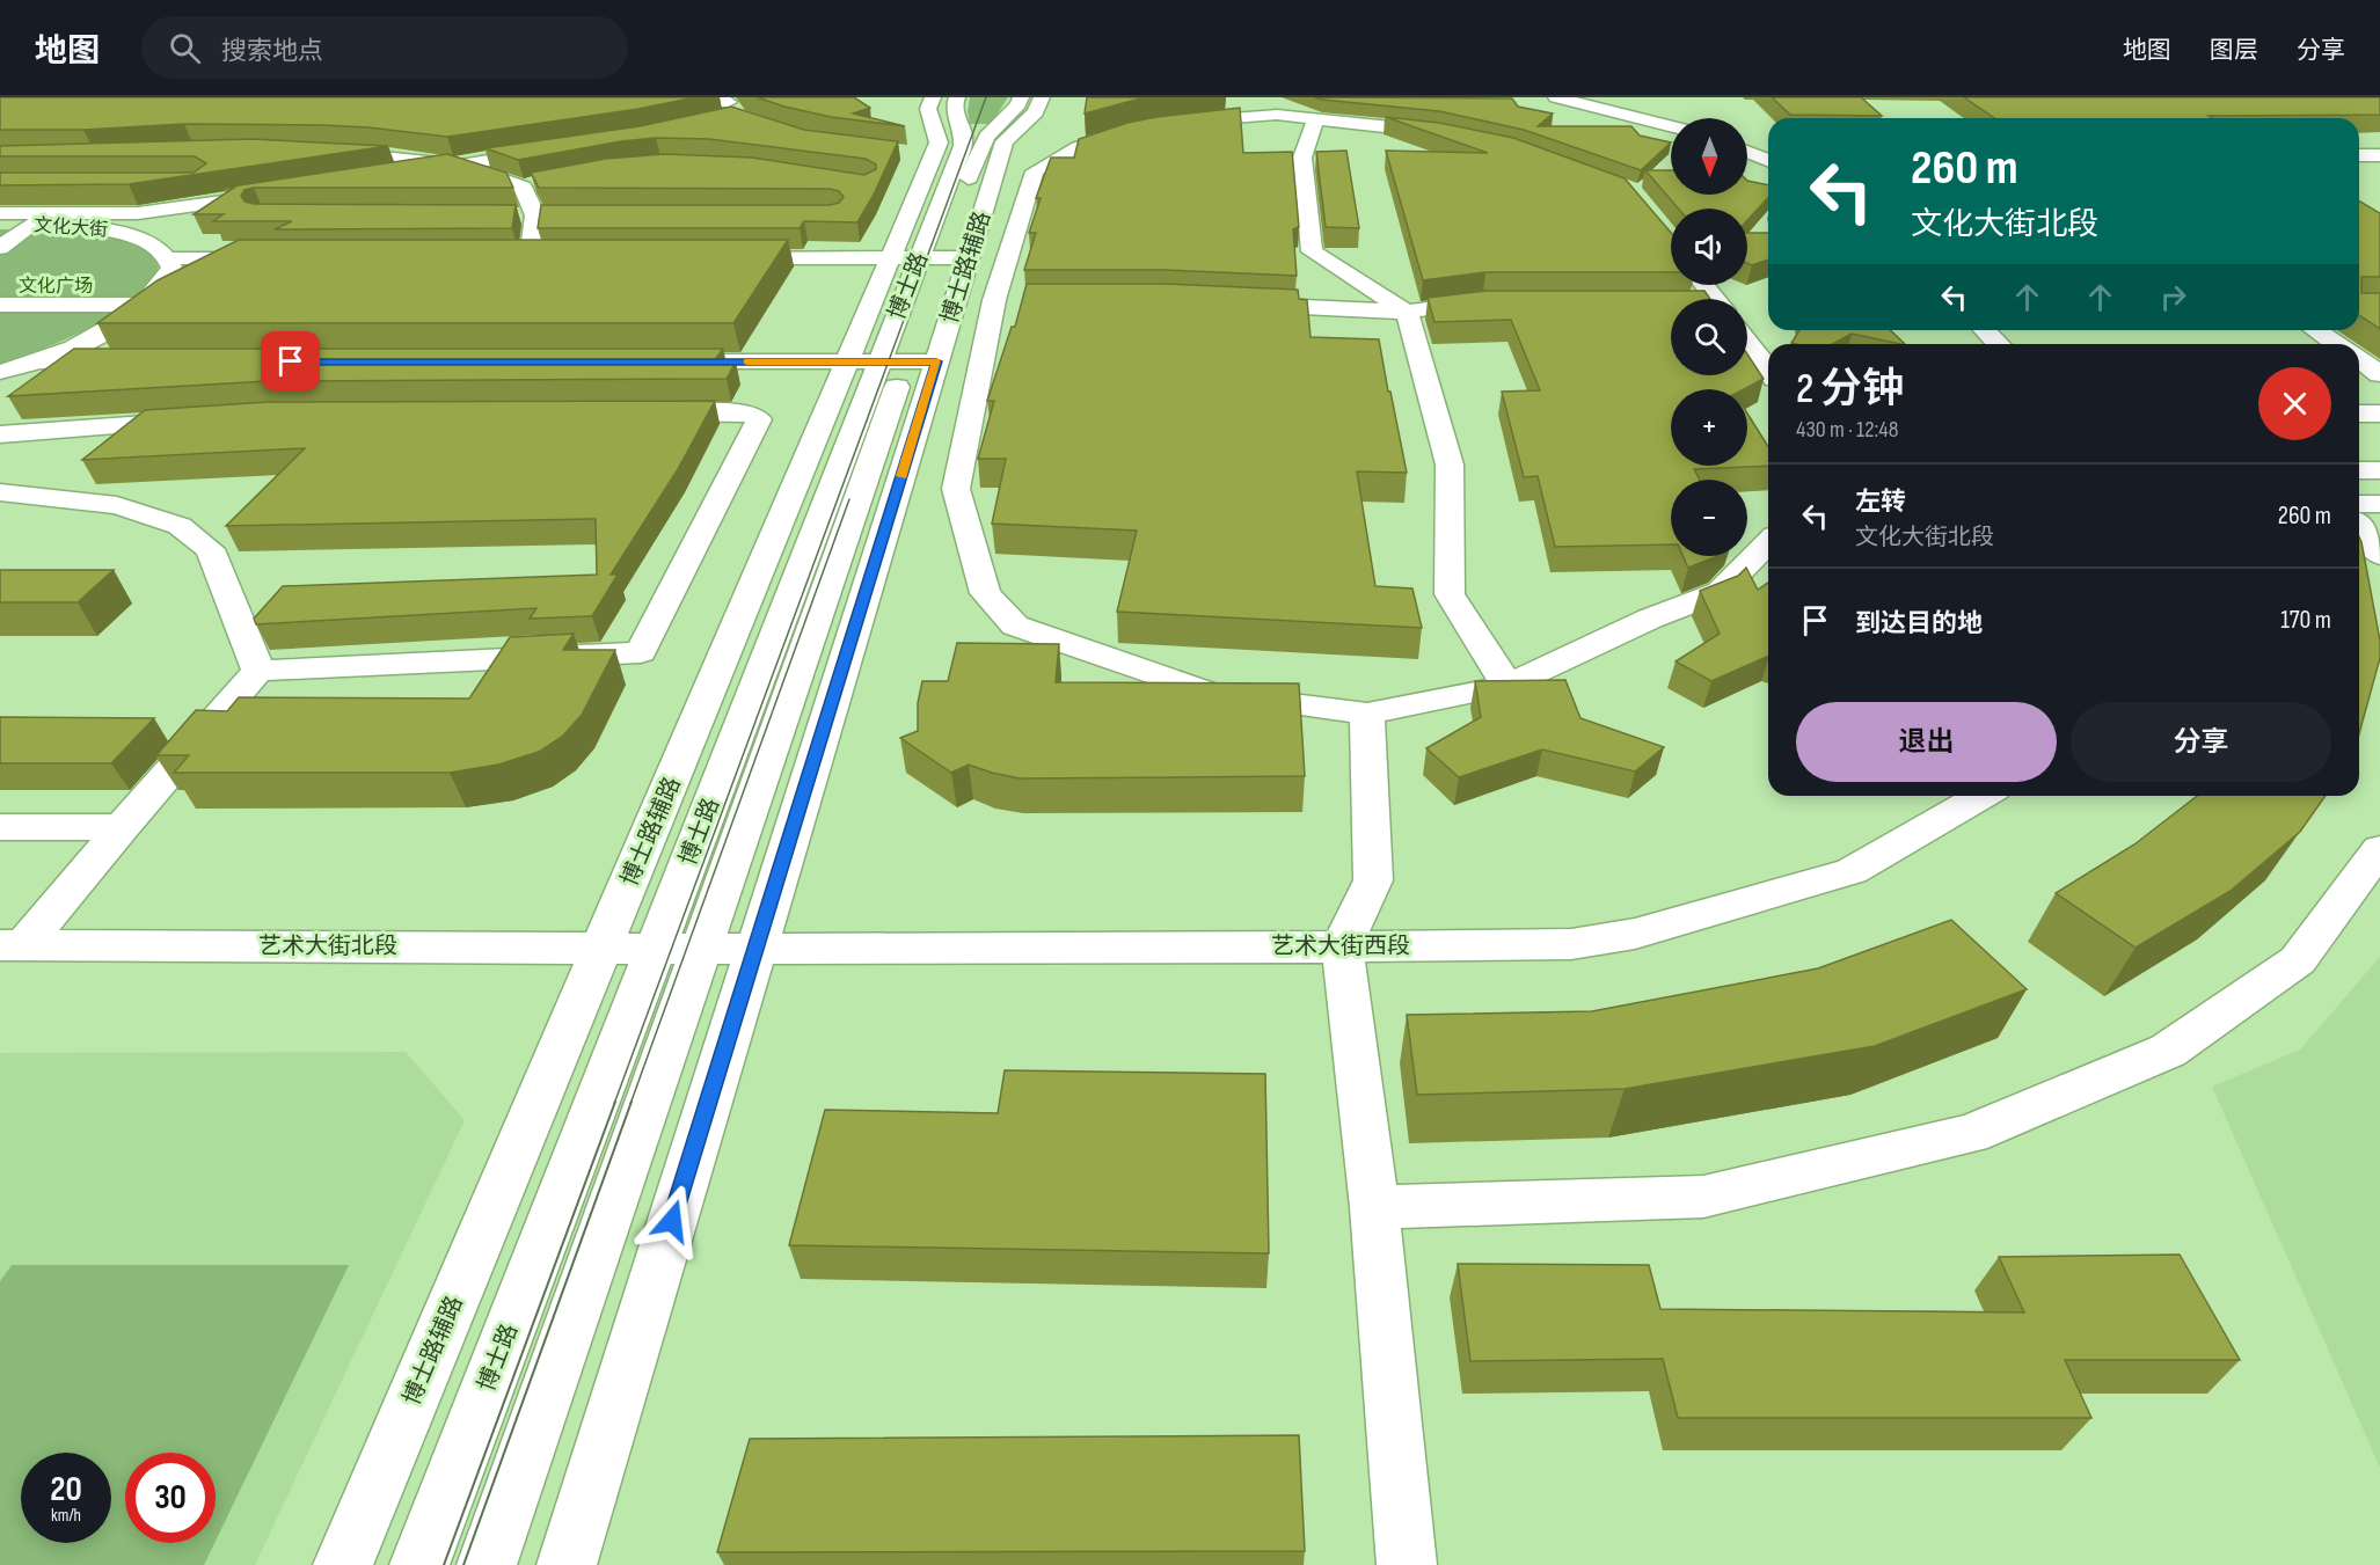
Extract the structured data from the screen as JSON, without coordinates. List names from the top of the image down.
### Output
{
  "streets": {
    "street": [
      "文化大街",
      "博士路辅路",
      "博士路",
      "艺术大街北段",
      "艺术大街西段"
    ]
  },
  "crossings": [
    ["博士路辅路", "博士路"],
    ["博士路辅路", "艺术大街北段"],
    ["博士路辅路", "艺术大街西段"],
    ["博士路", "艺术大街北段"],
    ["博士路", "艺术大街西段"],
    ["艺术大街北段", "艺术大街西段"]
  ],
  "parks": ["文化广场"],
  "north": "bottom",
  "page": {
    "header": "地图",
    "search": "搜索地点",
    "nav": ["地图", "图层", "分享"],
    "map_buttons": ["+", "−"],
    "turn": ["260 m", "文化大街北段"],
    "heading": ["2 分钟", "430 m · 12:48"],
    "list": [
      {
        "name": "左转",
        "note": "文化大街北段",
        "value": "260 m"
      },
      {
        "name": "到达目的地",
        "value": "170 m"
      }
    ],
    "buttons": ["退出", "分享"],
    "speed": "20 km/h",
    "limit": "30"
  }
}
